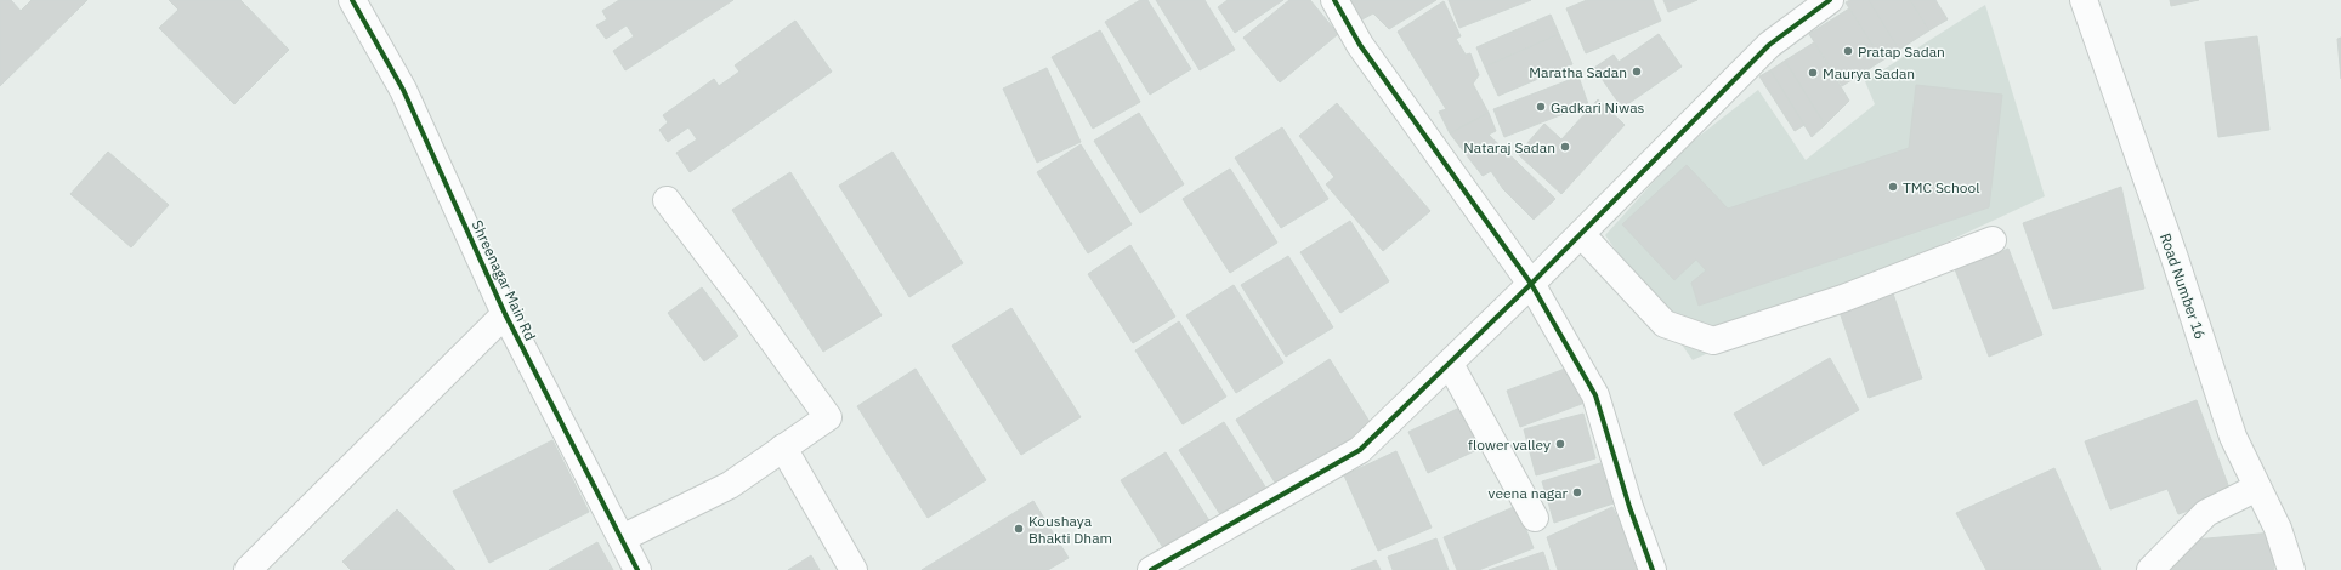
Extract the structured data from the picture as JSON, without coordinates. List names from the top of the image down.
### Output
{
  "streets": {
    "street": ["Shreenagar Main Rd", "Road Number 16"]
  },
  "places": [
    "Pratap Sadan",
    "Maratha Sadan",
    "Maurya Sadan",
    "Gadkari Niwas",
    "Nataraj Sadan",
    "TMC School",
    "flower valley",
    "veena nagar",
    "Koushaya Bhakti Dham"
  ]
}
